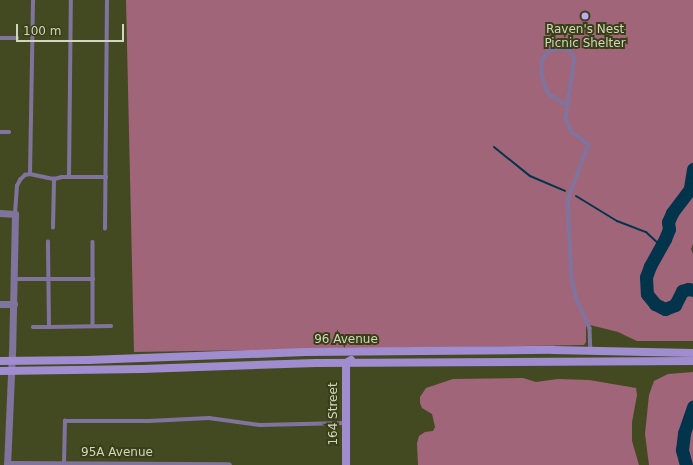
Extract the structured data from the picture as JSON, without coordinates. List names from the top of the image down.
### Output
{
  "streets": {
    "main road": ["96 Avenue", "164 Street"],
    "street": ["95A Avenue"]
  },
  "crossings": [
    ["96 Avenue", "164 Street"]
  ],
  "places": ["Raven's Nest Picnic Shelter"],
  "scale_bar": "100 m"
}
